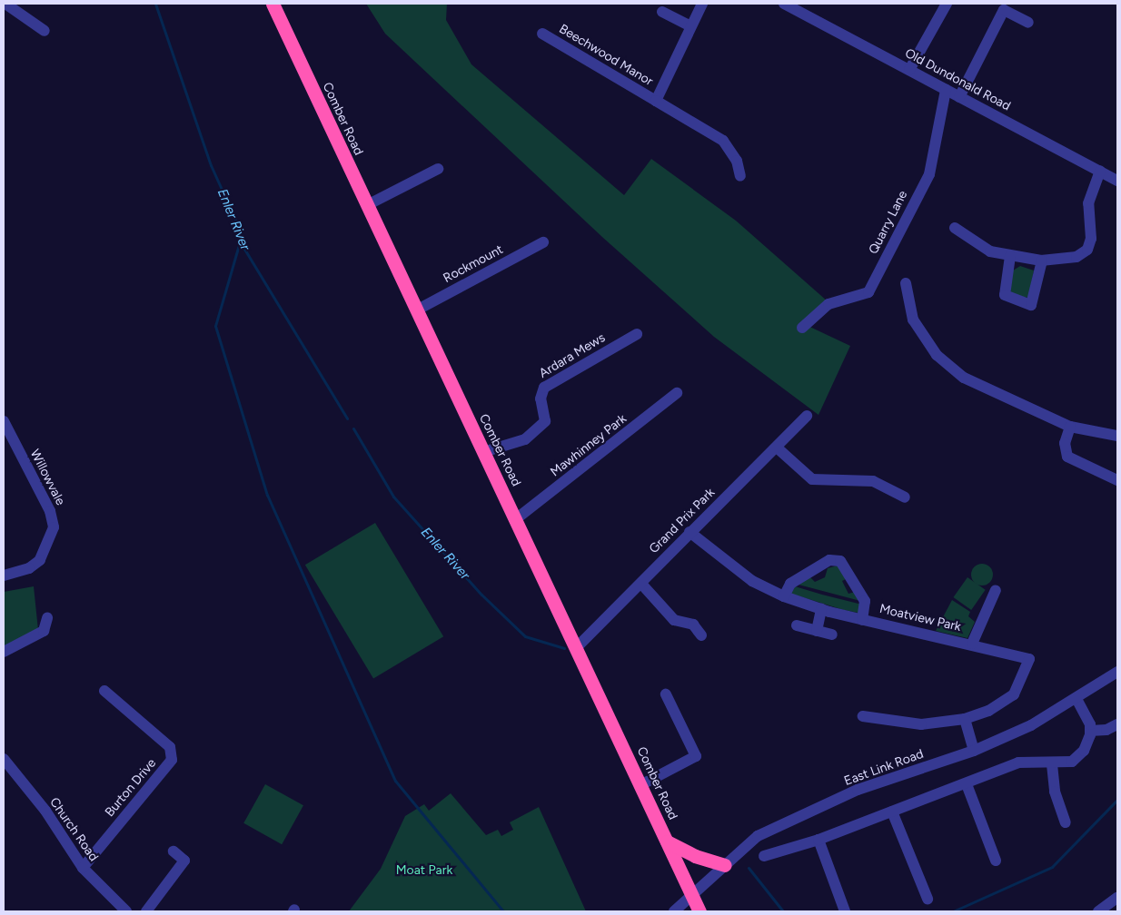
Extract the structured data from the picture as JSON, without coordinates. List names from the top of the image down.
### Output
{
  "streets": {
    "highway": ["Comber Road"],
    "street": [
      "Beechwood Manor",
      "Old Dundonald Road",
      "Quarry Lane",
      "Rockmount",
      "Ardara Mews",
      "Mawhinney Park",
      "Willowvale",
      "Grand Prix Park",
      "Moatview Park",
      "East Link Road",
      "Burton Drive",
      "Church Road"
    ]
  },
  "crossings": [
    ["Old Dundonald Road", "Quarry Lane"],
    ["Comber Road", "Rockmount"],
    ["Comber Road", "Ardara Mews"],
    ["Comber Road", "Mawhinney Park"],
    ["Comber Road", "Grand Prix Park"],
    ["Comber Road", "East Link Road"],
    ["Grand Prix Park", "Moatview Park"],
    ["Burton Drive", "Church Road"]
  ],
  "water": ["Enler River"],
  "parks": ["Moat Park"]
}
